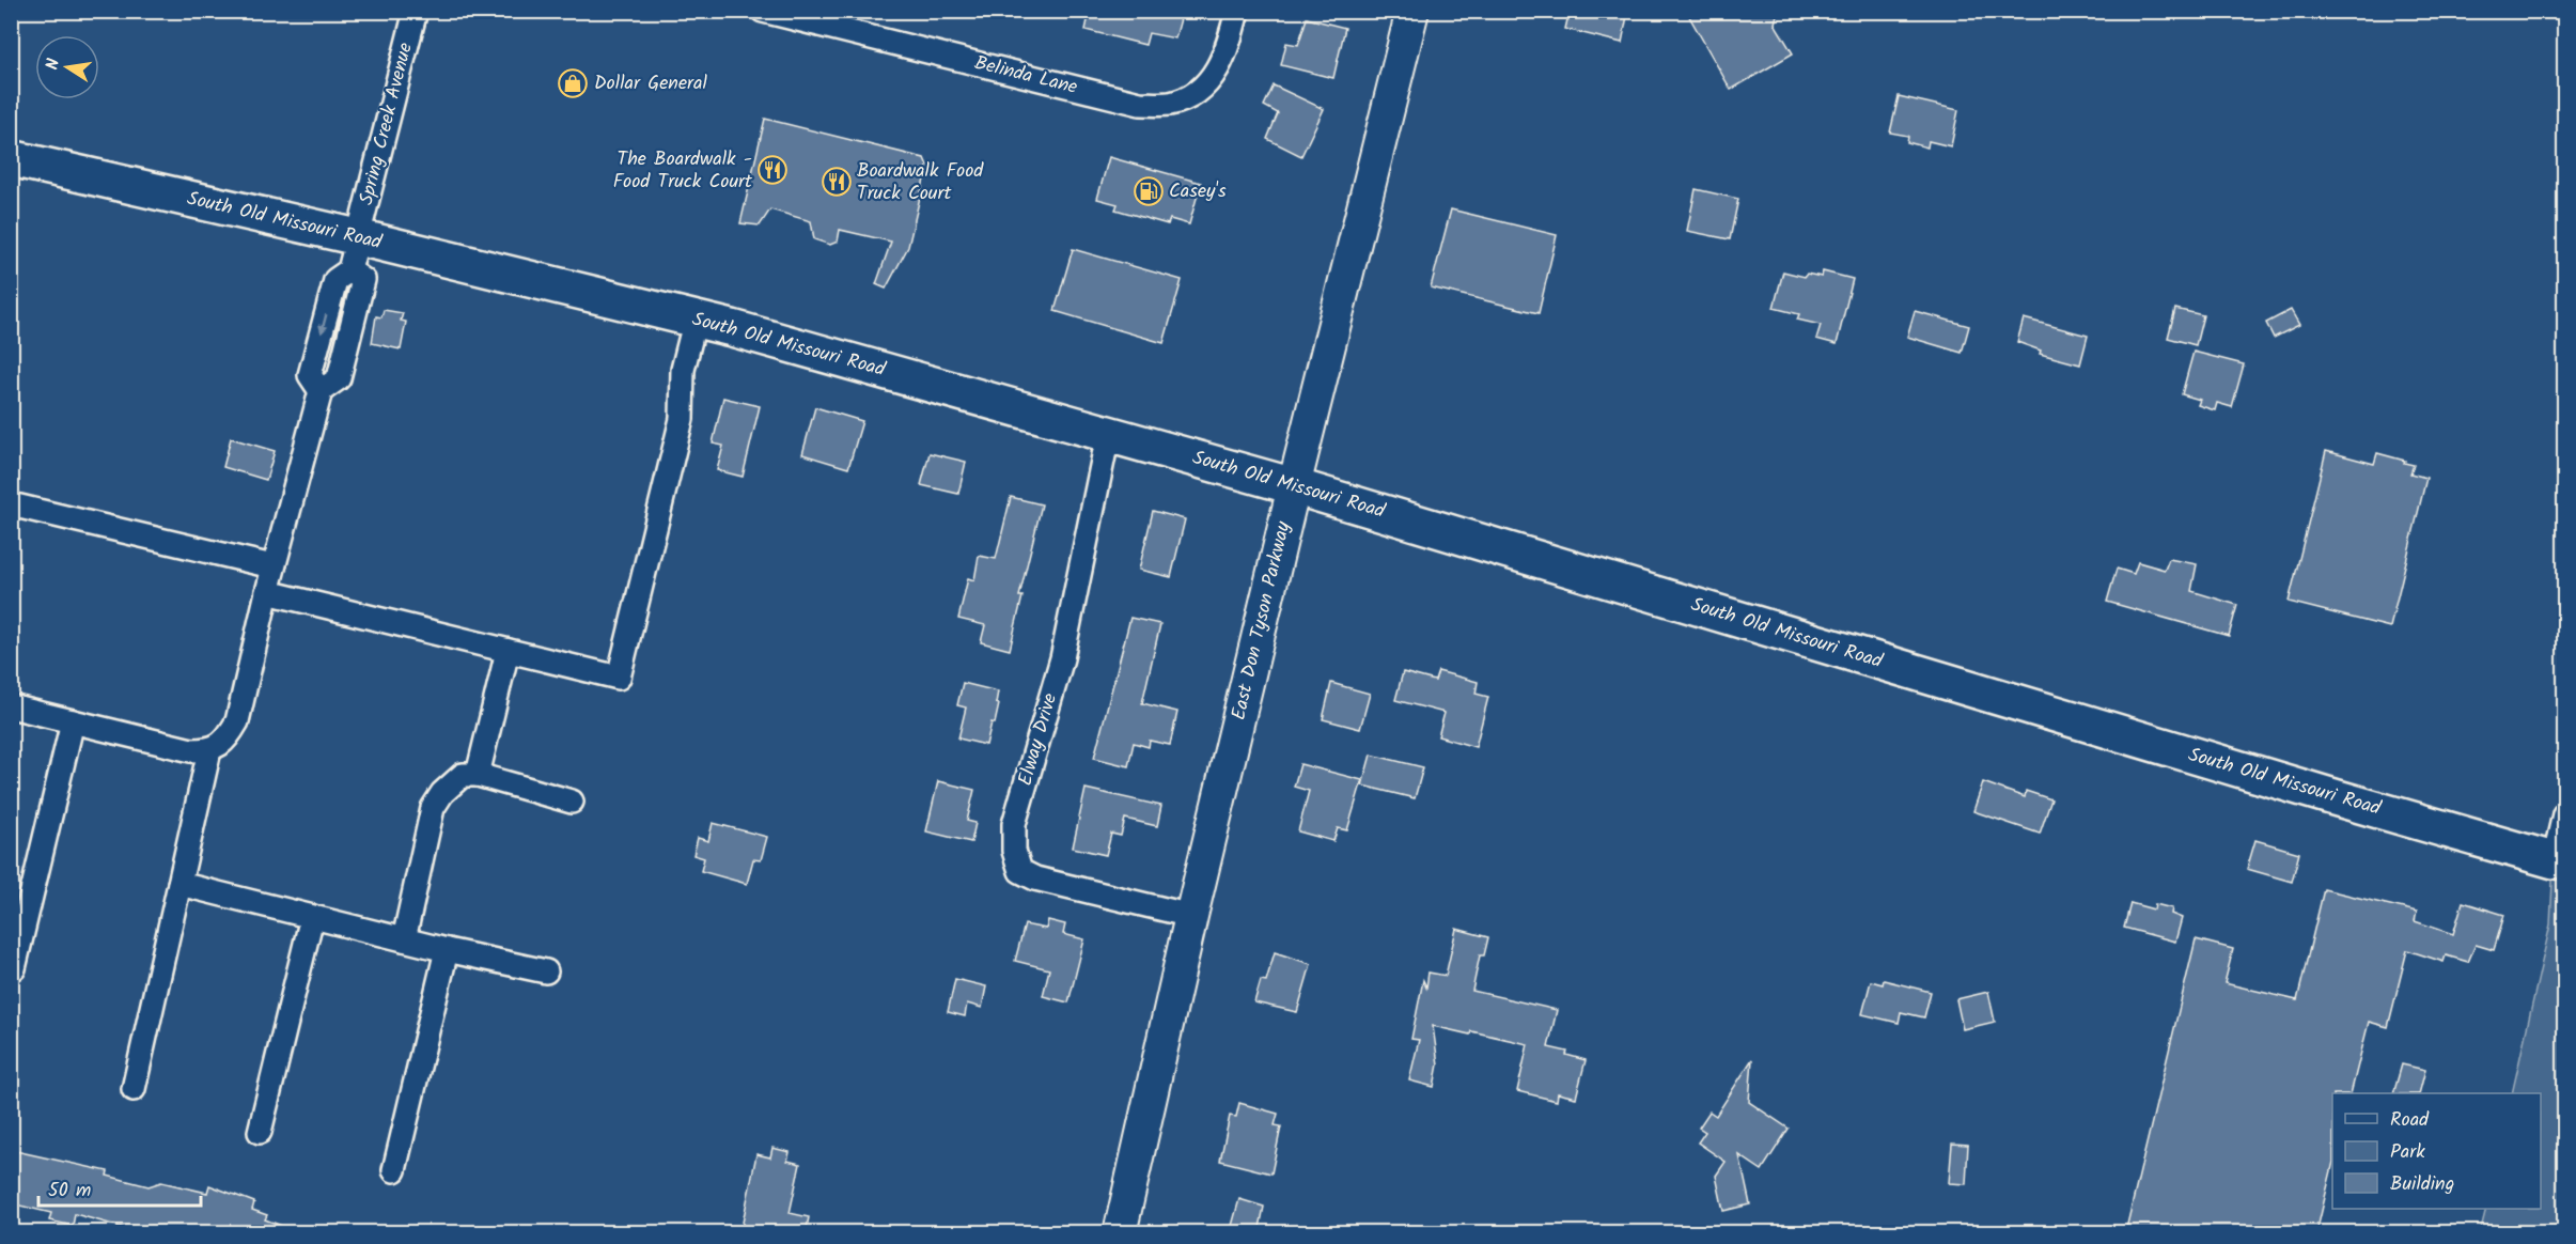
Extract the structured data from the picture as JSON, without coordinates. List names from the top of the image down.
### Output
{
  "streets": {
    "main road": ["South Old Missouri Road", "East Don Tyson Parkway"],
    "street": ["Belinda Lane", "Spring Creek Avenue", "Elway Drive"]
  },
  "crossings": [
    ["Spring Creek Avenue", "South Old Missouri Road"],
    ["South Old Missouri Road", "East Don Tyson Parkway"],
    ["South Old Missouri Road", "Elway Drive"],
    ["East Don Tyson Parkway", "Elway Drive"]
  ],
  "places": {
    "shop": ["Dollar General"],
    "restaurant": ["The Boardwalk - Food Truck Court", "Boardwalk Food Truck Court"],
    "fuel station": ["Casey's"]
  },
  "legend": ["Road", "Park", "Building"],
  "scale_bar": "50 m",
  "north": "left"
}
